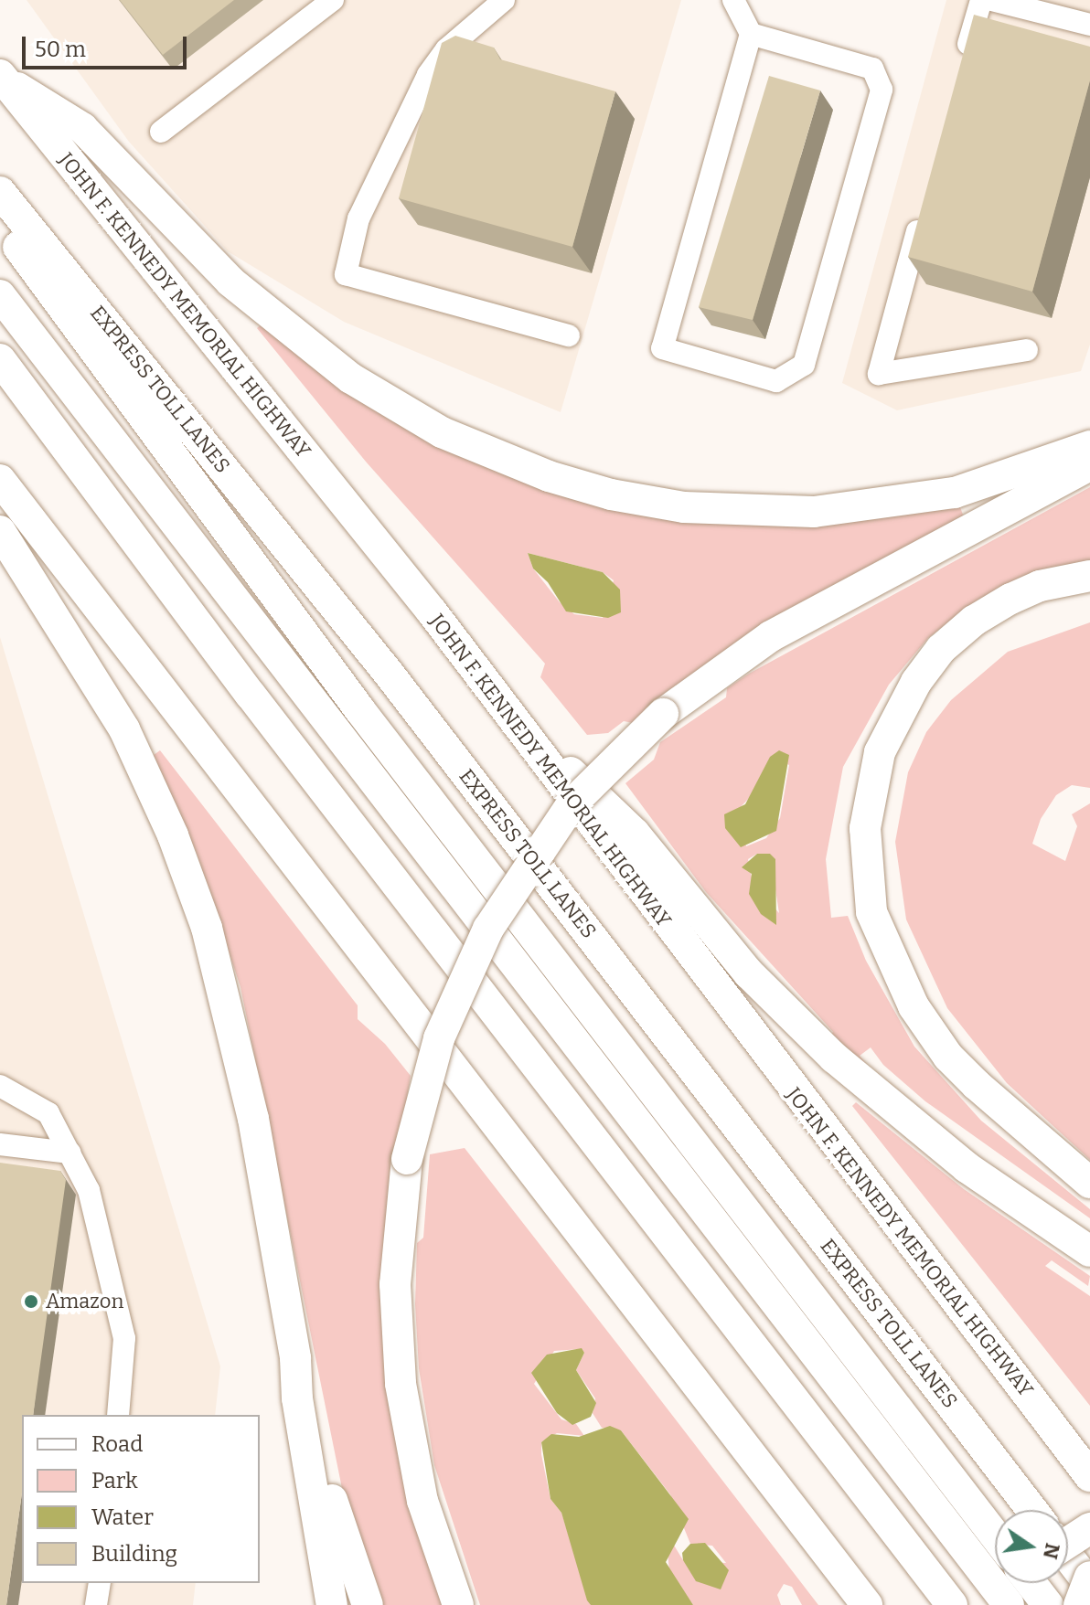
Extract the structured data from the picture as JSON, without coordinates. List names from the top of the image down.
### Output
{
  "streets": {
    "highway": ["JOHN F. KENNEDY MEMORIAL HIGHWAY", "EXPRESS TOLL LANES"]
  },
  "places": ["Amazon"],
  "legend": [
    "Road",
    "Park",
    "Water",
    "Building"
  ],
  "scale_bar": "50 m",
  "north": "right"
}
